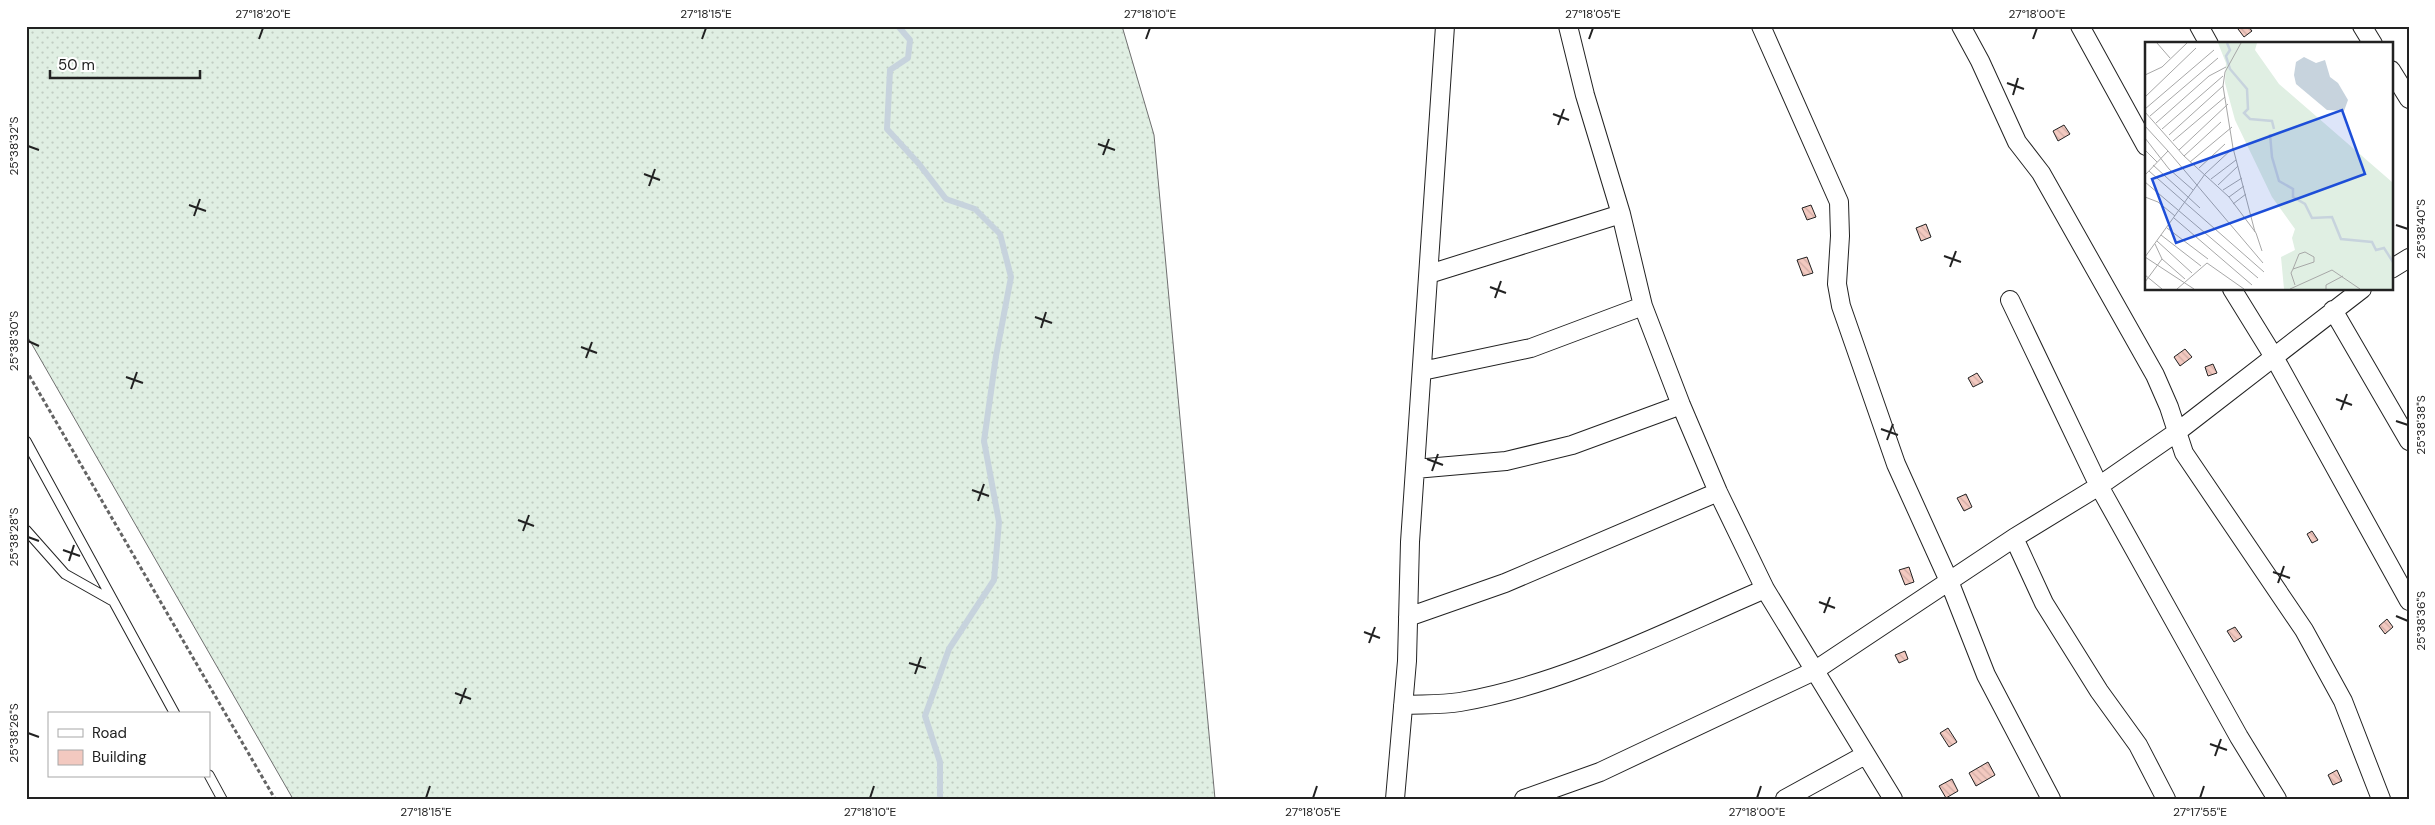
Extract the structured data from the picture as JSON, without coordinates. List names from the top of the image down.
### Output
{
  "legend": ["Road", "Building"],
  "scale_bar": "50 m",
  "coordinates": [
    "27°18'20\"E",
    "27°18'15\"E",
    "27°18'10\"E",
    "27°18'05\"E",
    "27°18'00\"E",
    "25°38'32\"S",
    "25°38'40\"S",
    "25°38'30\"S",
    "25°38'38\"S",
    "25°38'28\"S",
    "25°38'36\"S",
    "25°38'26\"S",
    "27°17'55\"E"
  ]
}
